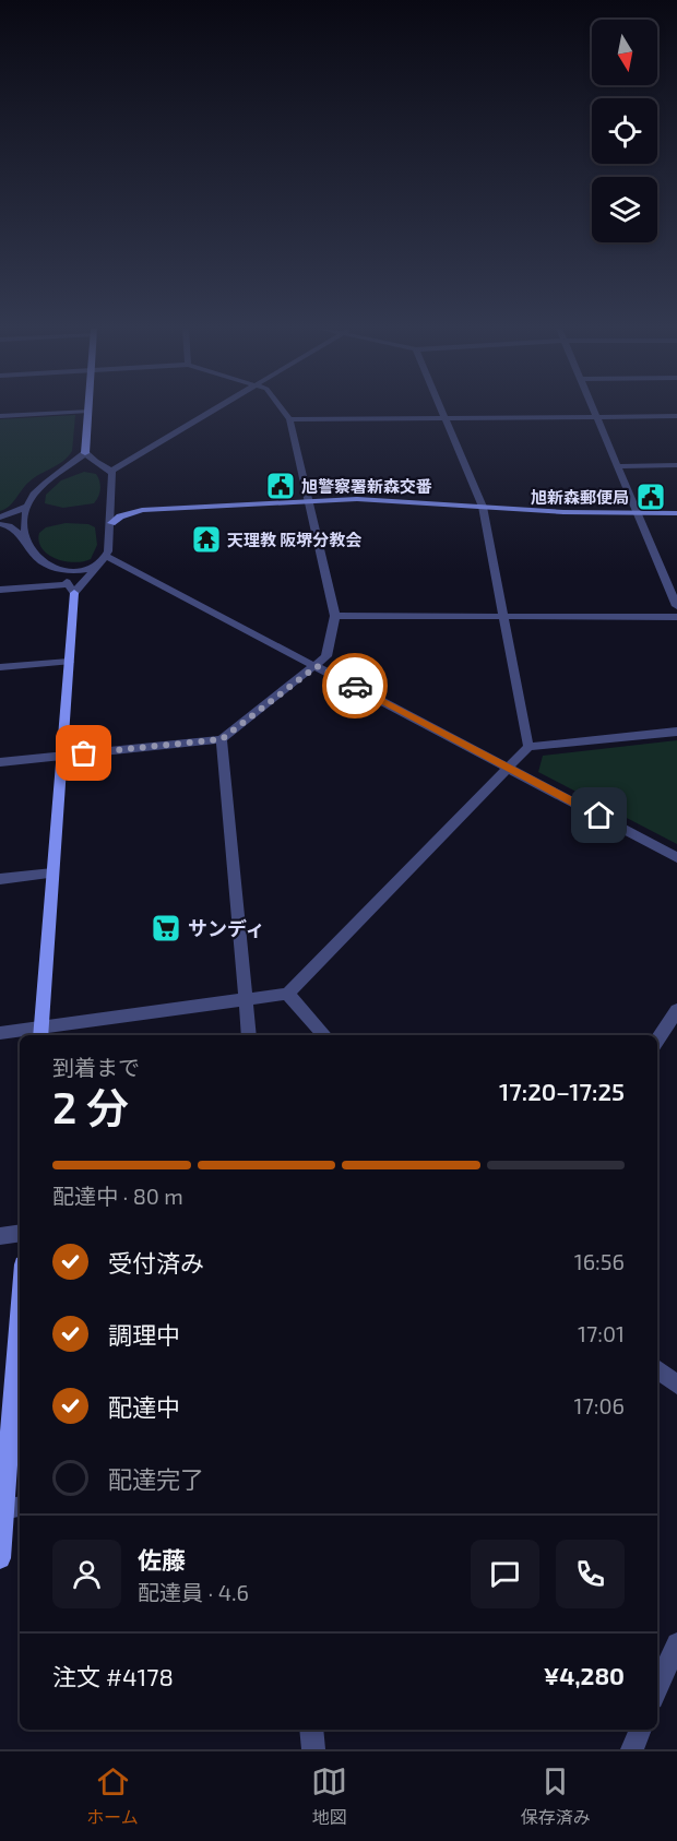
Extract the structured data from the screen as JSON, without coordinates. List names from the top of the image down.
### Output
{
  "places": {
    "public building": ["旭警察署新森交番", "旭新森郵便局"],
    "temple": ["天理教 阪堺分教会"],
    "supermarket": ["サンディ"]
  },
  "north": "bottom",
  "page": {
    "heading": ["2 分", "到着まで", "17:20–17:25"],
    "panel": [
      "佐藤",
      "配達員 · 4.6",
      "注文 #4178",
      "¥4,280"
    ],
    "bar": "配達中 · 80 m",
    "list": [
      ["受付済み", "16:56"],
      ["調理中", "17:01"],
      ["配達中", "17:06"],
      "配達完了"
    ],
    "tabs": ["ホーム", "地図", "保存済み"]
  }
}
